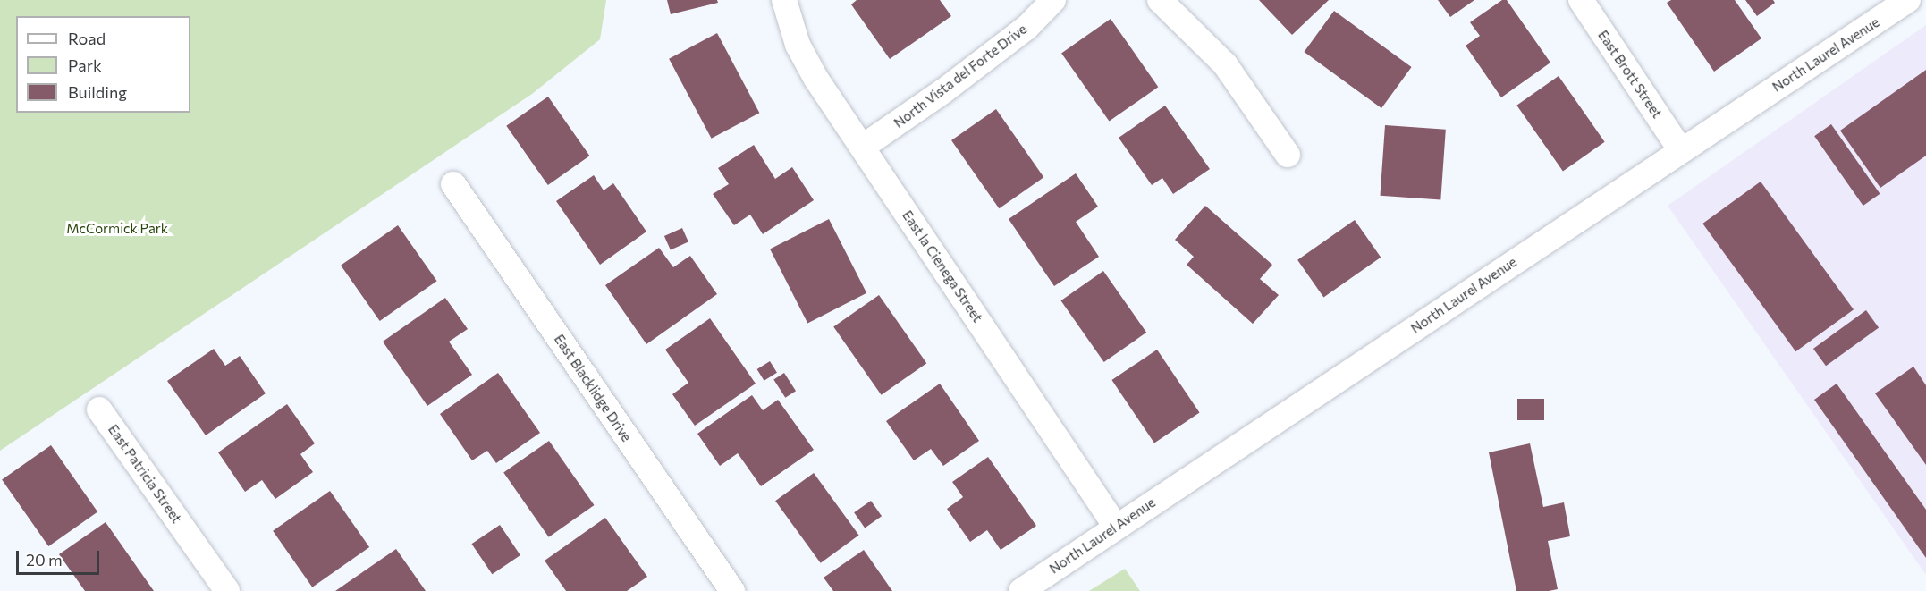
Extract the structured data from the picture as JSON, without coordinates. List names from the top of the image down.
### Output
{
  "streets": {
    "street": [
      "North Laurel Avenue",
      "East Brott Street",
      "North Vista del Forte Drive",
      "East la Cienega Street",
      "East Blacklidge Drive",
      "East Patricia Street"
    ]
  },
  "crossings": [
    ["North Laurel Avenue", "East Brott Street"],
    ["North Laurel Avenue", "East la Cienega Street"],
    ["North Vista del Forte Drive", "East la Cienega Street"]
  ],
  "parks": ["McCormick Park"],
  "legend": ["Road", "Park", "Building"],
  "scale_bar": "20 m"
}
